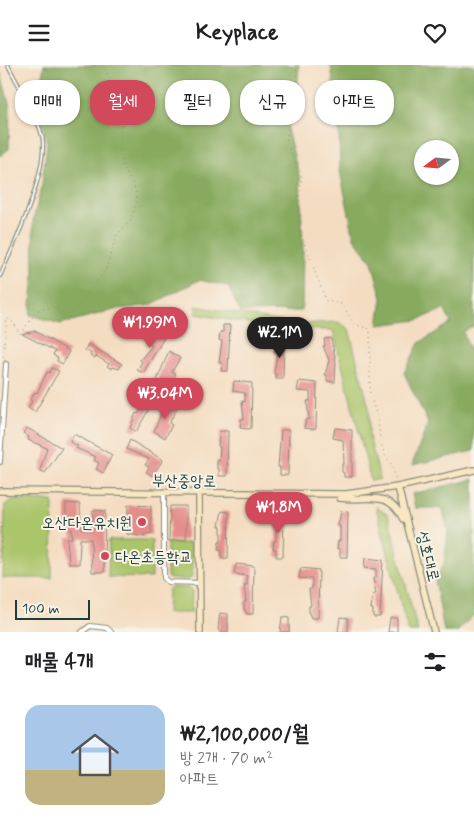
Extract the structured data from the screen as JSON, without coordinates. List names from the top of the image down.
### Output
{
  "streets": {
    "street": ["부산중앙로", "성호대로"]
  },
  "crossings": [
    ["부산중앙로", "성호대로"]
  ],
  "places": ["오산다온유치원", "다온초등학교"],
  "scale_bar": "100 m",
  "north": "left",
  "page": {
    "header": "Keyplace",
    "chip": [
      "매매",
      "월세",
      "필터",
      "신규",
      "아파트"
    ],
    "price": [
      "₩1.99M",
      "₩2.1M",
      "₩3.04M",
      "₩1.8M"
    ],
    "scale": "100 m",
    "heading": "매물 4개",
    "list": [
      {
        "name": "₩2,100,000/월",
        "note": "방 2개 · 70 m² · 아파트"
      }
    ]
  }
}
